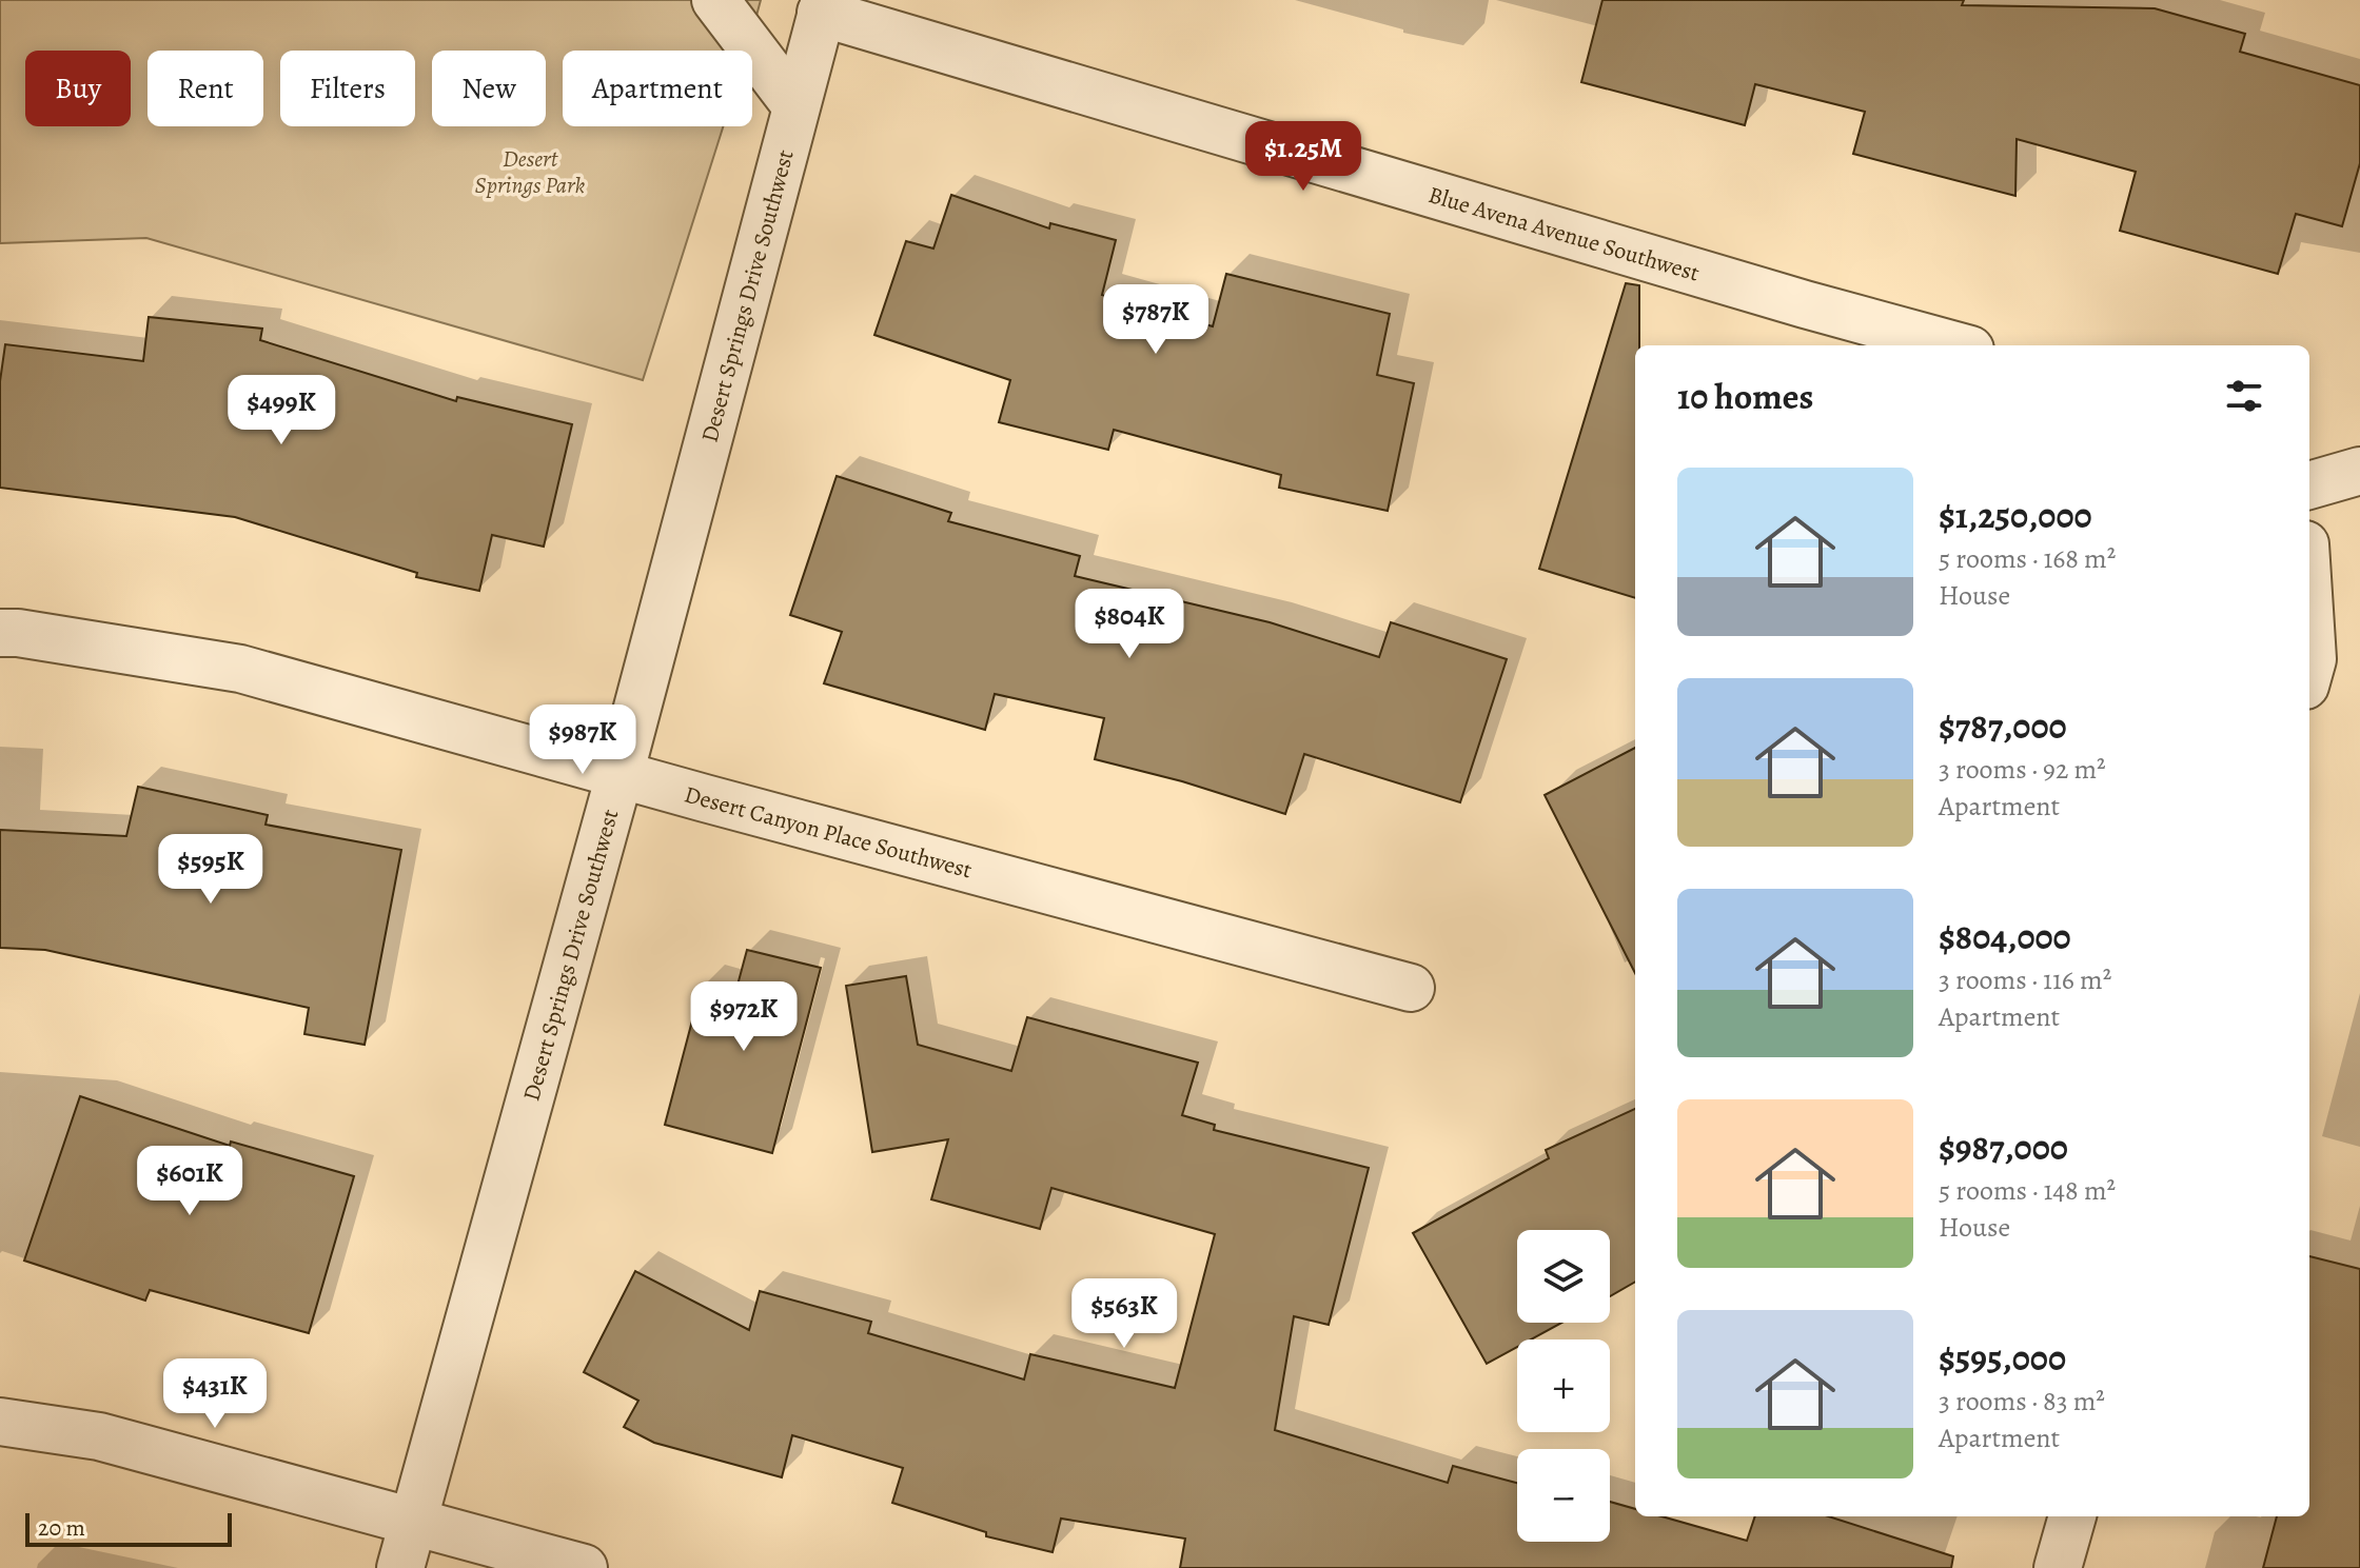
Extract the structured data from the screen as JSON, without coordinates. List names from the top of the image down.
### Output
{
  "streets": {
    "street": ["Blue Avena Avenue Southwest", "Desert Springs Drive Southwest", "Desert Canyon Place Southwest"]
  },
  "crossings": [
    ["Blue Avena Avenue Southwest", "Desert Springs Drive Southwest"],
    ["Desert Springs Drive Southwest", "Desert Canyon Place Southwest"]
  ],
  "parks": ["Desert Springs Park"],
  "scale_bar": "20 m",
  "page": {
    "chip": [
      "Buy",
      "Rent",
      "Filters",
      "New",
      "Apartment"
    ],
    "price": [
      "$1.25M",
      "$787K",
      "$499K",
      "$804K",
      "$987K",
      "$595K",
      "$972K",
      "$601K",
      "$563K",
      "$431K"
    ],
    "heading": "10 homes",
    "list": [
      {
        "name": "$1,250,000",
        "note": "5 rooms · 168 m² · House"
      },
      {
        "name": "$787,000",
        "note": "3 rooms · 92 m² · Apartment"
      },
      {
        "name": "$804,000",
        "note": "3 rooms · 116 m² · Apartment"
      },
      {
        "name": "$987,000",
        "note": "5 rooms · 148 m² · House"
      },
      {
        "name": "$595,000",
        "note": "3 rooms · 83 m² · Apartment"
      }
    ],
    "map_buttons": ["+", "−"],
    "scale": "20 m"
  }
}
